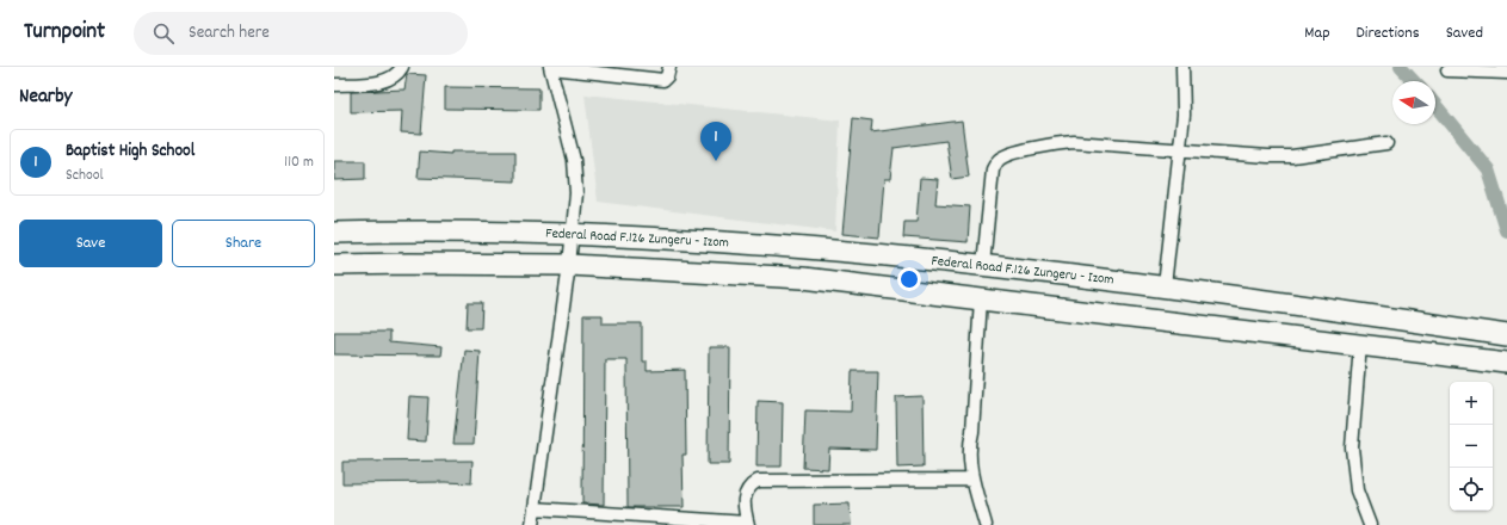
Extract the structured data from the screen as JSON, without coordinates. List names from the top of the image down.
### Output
{
  "streets": {
    "main road": ["Federal Road F.126 Zungeru - Izom"]
  },
  "north": "left",
  "page": {
    "header": "Turnpoint",
    "search": "Search here",
    "nav": ["Map", "Directions", "Saved"],
    "heading": "Nearby",
    "pins": "1",
    "list": [
      {
        "mark": "1",
        "name": "Baptist High School",
        "note": "School",
        "value": "110 m"
      }
    ],
    "buttons": ["Save", "Share"],
    "map_buttons": ["+", "−"]
  }
}
